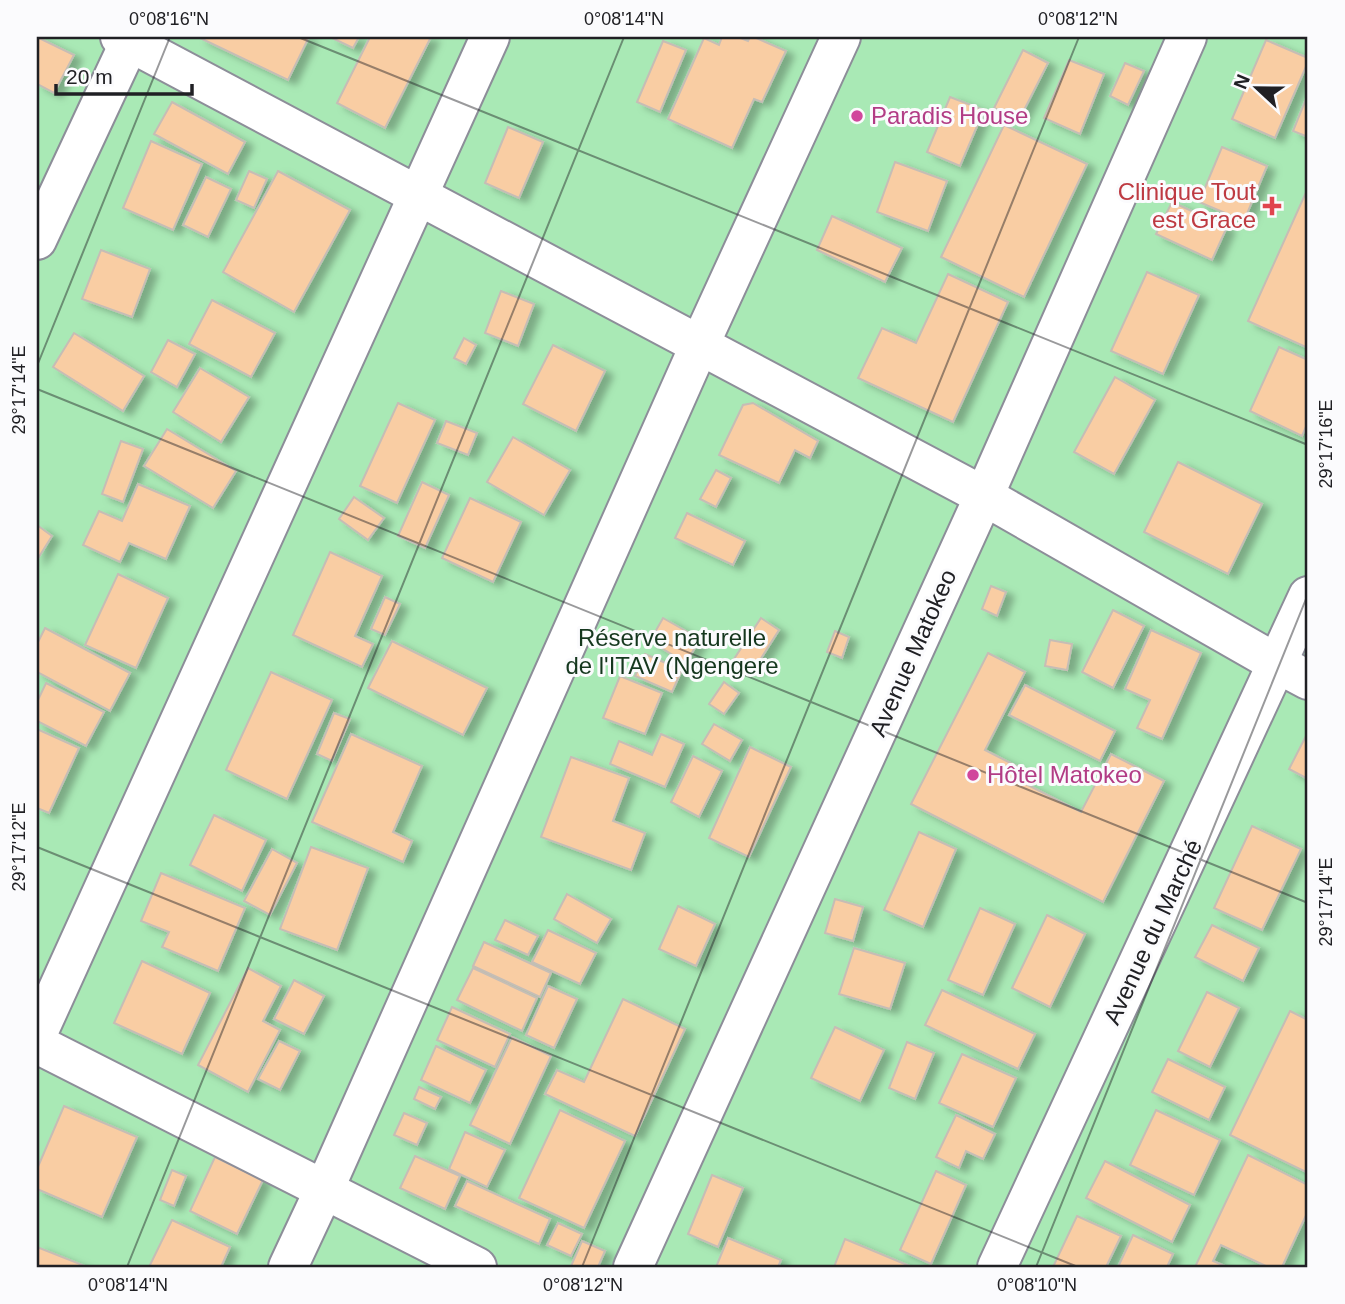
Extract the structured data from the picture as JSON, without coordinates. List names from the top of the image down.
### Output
{
  "streets": {
    "street": ["Avenue Matokeo", "Avenue du Marché"]
  },
  "parks": ["Réserve naturelle de l'ITAV (Ngengere"],
  "places": {
    "other": ["Paradis House", "Hôtel Matokeo"],
    "health": ["Clinique Tout est Grace"]
  },
  "scale_bar": "20 m",
  "north": "left",
  "coordinates": [
    "0°08'16\"N",
    "0°08'14\"N",
    "0°08'12\"N",
    "29°17'14\"E",
    "29°17'16\"E",
    "29°17'12\"E",
    "0°08'10\"N"
  ]
}
